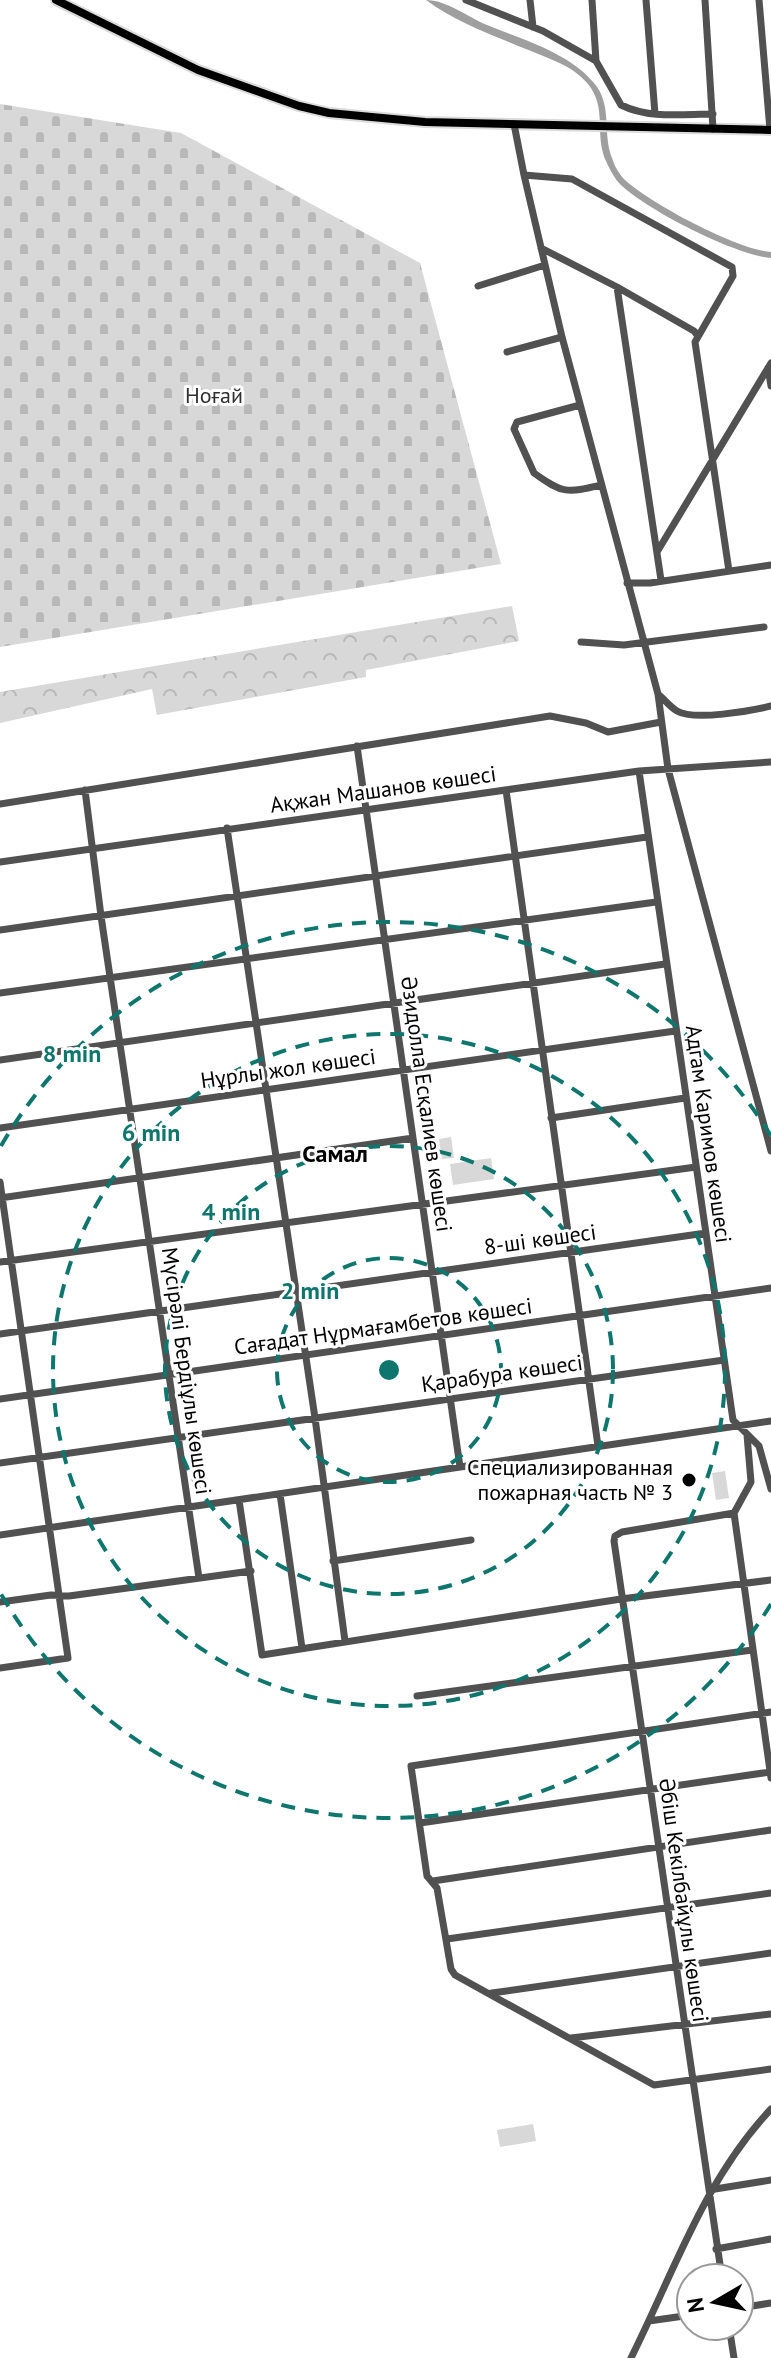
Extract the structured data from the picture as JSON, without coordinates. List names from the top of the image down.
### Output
{
  "streets": {
    "street": [
      "Ақжан Машанов көшесі",
      "Нұрлы жол көшесі",
      "Әзидолла Есқалиев көшесі",
      "Адгам Каримов көшесі",
      "8-шi көшесi",
      "Сағадат Нұрмағамбетов көшесі",
      "Мүсірәлі Бердіұлы көшесі",
      "Қарабура көшесі",
      "Әбіш Кекілбайұлы көшесі"
    ]
  },
  "crossings": [
    ["Ақжан Машанов көшесі", "Әзидолла Есқалиев көшесі"],
    ["Ақжан Машанов көшесі", "Адгам Каримов көшесі"],
    ["Ақжан Машанов көшесі", "Мүсірәлі Бердіұлы көшесі"],
    ["Нұрлы жол көшесі", "Әзидолла Есқалиев көшесі"],
    ["Нұрлы жол көшесі", "Адгам Каримов көшесі"],
    ["Нұрлы жол көшесі", "Мүсірәлі Бердіұлы көшесі"],
    ["Әзидолла Есқалиев көшесі", "8-шi көшесi"],
    ["Әзидолла Есқалиев көшесі", "Сағадат Нұрмағамбетов көшесі"],
    ["Әзидолла Есқалиев көшесі", "Қарабура көшесі"],
    ["Адгам Каримов көшесі", "8-шi көшесi"],
    ["Адгам Каримов көшесі", "Сағадат Нұрмағамбетов көшесі"],
    ["Адгам Каримов көшесі", "Қарабура көшесі"],
    ["8-шi көшесi", "Мүсірәлі Бердіұлы көшесі"],
    ["Сағадат Нұрмағамбетов көшесі", "Мүсірәлі Бердіұлы көшесі"],
    ["Мүсірәлі Бердіұлы көшесі", "Қарабура көшесі"]
  ],
  "districts": ["Самал"],
  "parks": ["Ноғай"],
  "places": ["Специализированная пожарная часть № 3"],
  "north": "left",
  "rings": [
    "8 min",
    "6 min",
    "4 min",
    "2 min"
  ]
}
